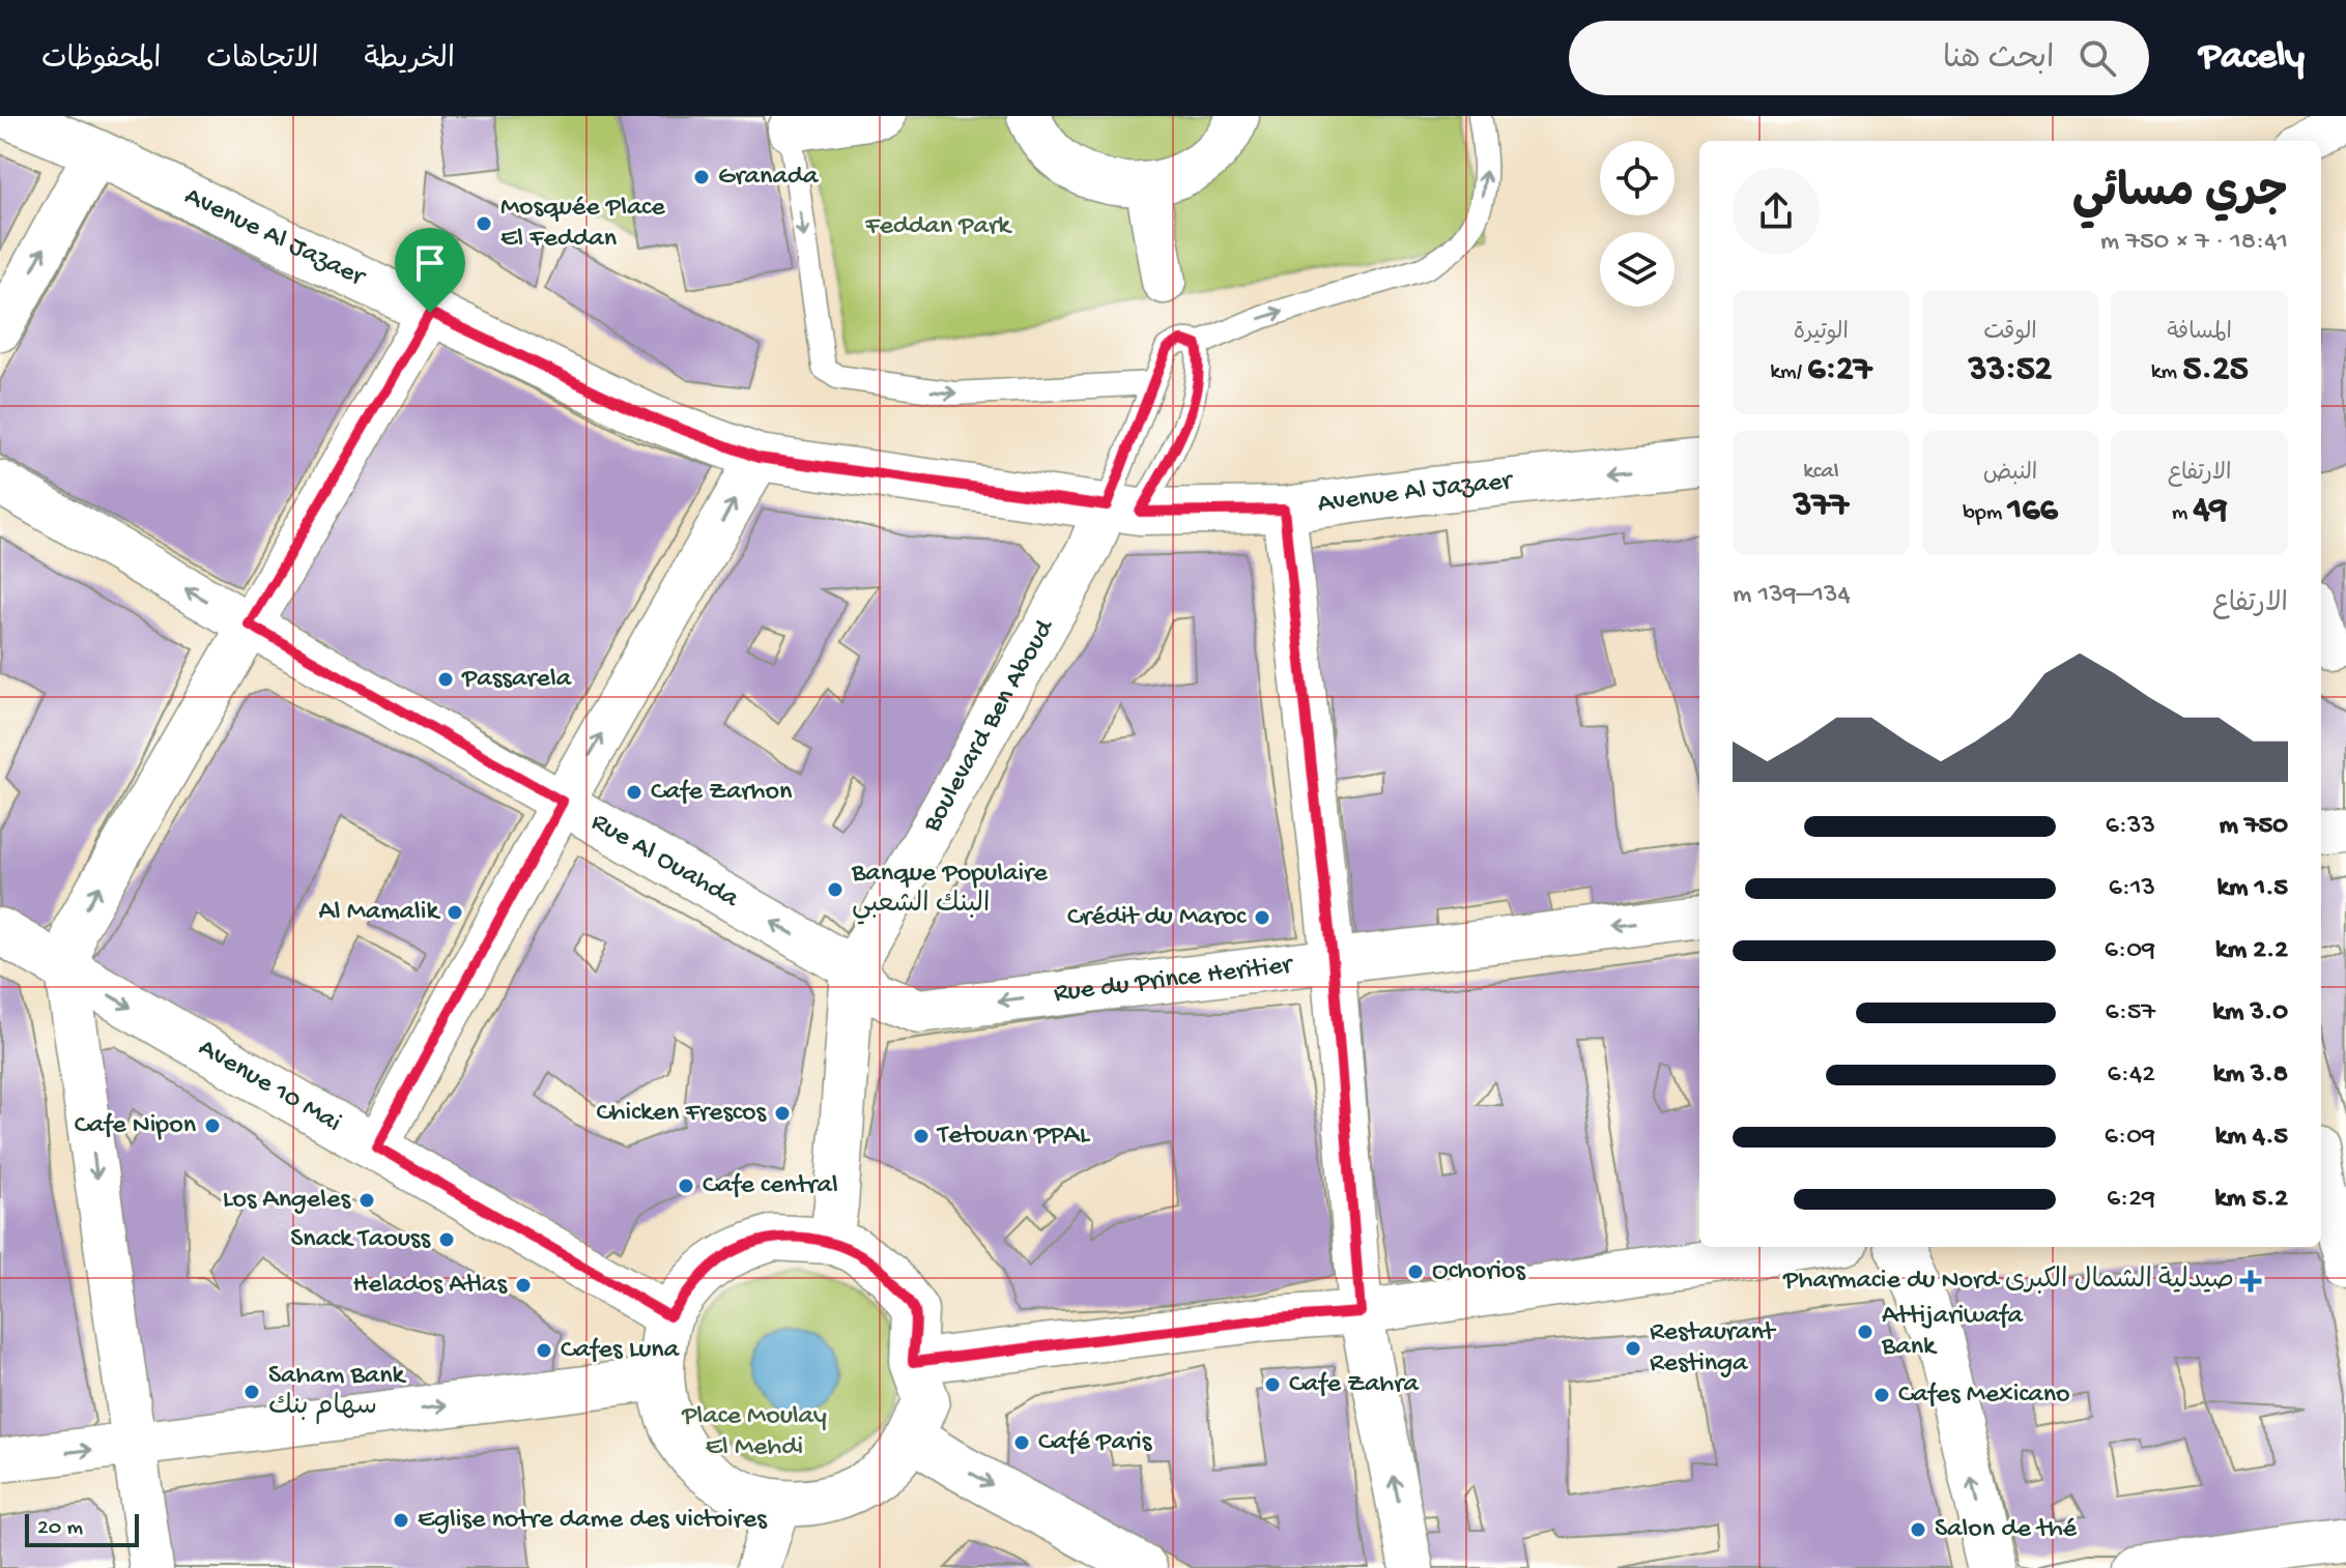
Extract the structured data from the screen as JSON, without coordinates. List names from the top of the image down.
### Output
{
  "streets": {
    "main road": ["Avenue Al Jazaer", "Avenue 10 Mai"],
    "street": ["Boulevard Ben Aboud", "Rue Al Ouahda", "Rue du Prince Heritier"]
  },
  "crossings": [
    ["Avenue Al Jazaer", "Boulevard Ben Aboud"],
    ["Boulevard Ben Aboud", "Rue Al Ouahda"],
    ["Boulevard Ben Aboud", "Rue du Prince Heritier"],
    ["Boulevard Ben Aboud", "Avenue 10 Mai"],
    ["Rue Al Ouahda", "Rue du Prince Heritier"]
  ],
  "one_way": ["Rue Al Ouahda", "Avenue 10 Mai"],
  "parks": ["Feddan Park", "Place Moulay El Mehdi"],
  "places": {
    "other": [
      "Granada",
      "Mosquée Place El Feddan",
      "Passarela",
      "Cafe Zarhon",
      "Banque Populaire البنك الشعبي",
      "Al Mamalik",
      "Crédit du Maroc",
      "Chicken Frescos",
      "Cafe Nipon",
      "Tetouan PPAL",
      "Cafe central",
      "Los Angeles",
      "Snack Taouss",
      "Ochorios",
      "Helados Atlas",
      "Attijariwafa Bank",
      "Restaurant Restinga",
      "Cafes Luna",
      "Cafe Zahra",
      "Saham Bank سهام بنك",
      "Cafes Mexicano",
      "Café Paris",
      "Eglise notre dame des victoires",
      "Salon de thé"
    ],
    "health": ["Pharmacie du Nord صيدلية الشمال الكبرى"]
  },
  "scale_bar": "20 m",
  "page": {
    "header": "Pacely",
    "search": "ابحث هنا",
    "nav": ["الخريطة", "الاتجاهات", "المحفوظات"],
    "heading": ["جري مسائي", "18:41 · 7 × 750 m"],
    "stats": [
      ["المسافة", "5.25 km"],
      ["الوقت", "33:52"],
      ["الوتيرة", "6:27 /km"],
      ["الارتفاع", "49 m"],
      ["النبض", "166 bpm"],
      ["kcal", "377"]
    ],
    "chart": ["الارتفاع", "134–139 m"],
    "list": [
      {
        "name": "750 m",
        "note": "6:33"
      },
      {
        "name": "1.5 km",
        "note": "6:13"
      },
      {
        "name": "2.2 km",
        "note": "6:09"
      },
      {
        "name": "3.0 km",
        "note": "6:57"
      },
      {
        "name": "3.8 km",
        "note": "6:42"
      },
      {
        "name": "4.5 km",
        "note": "6:09"
      },
      {
        "name": "5.2 km",
        "note": "6:29"
      }
    ],
    "scale": "20 m"
  }
}
